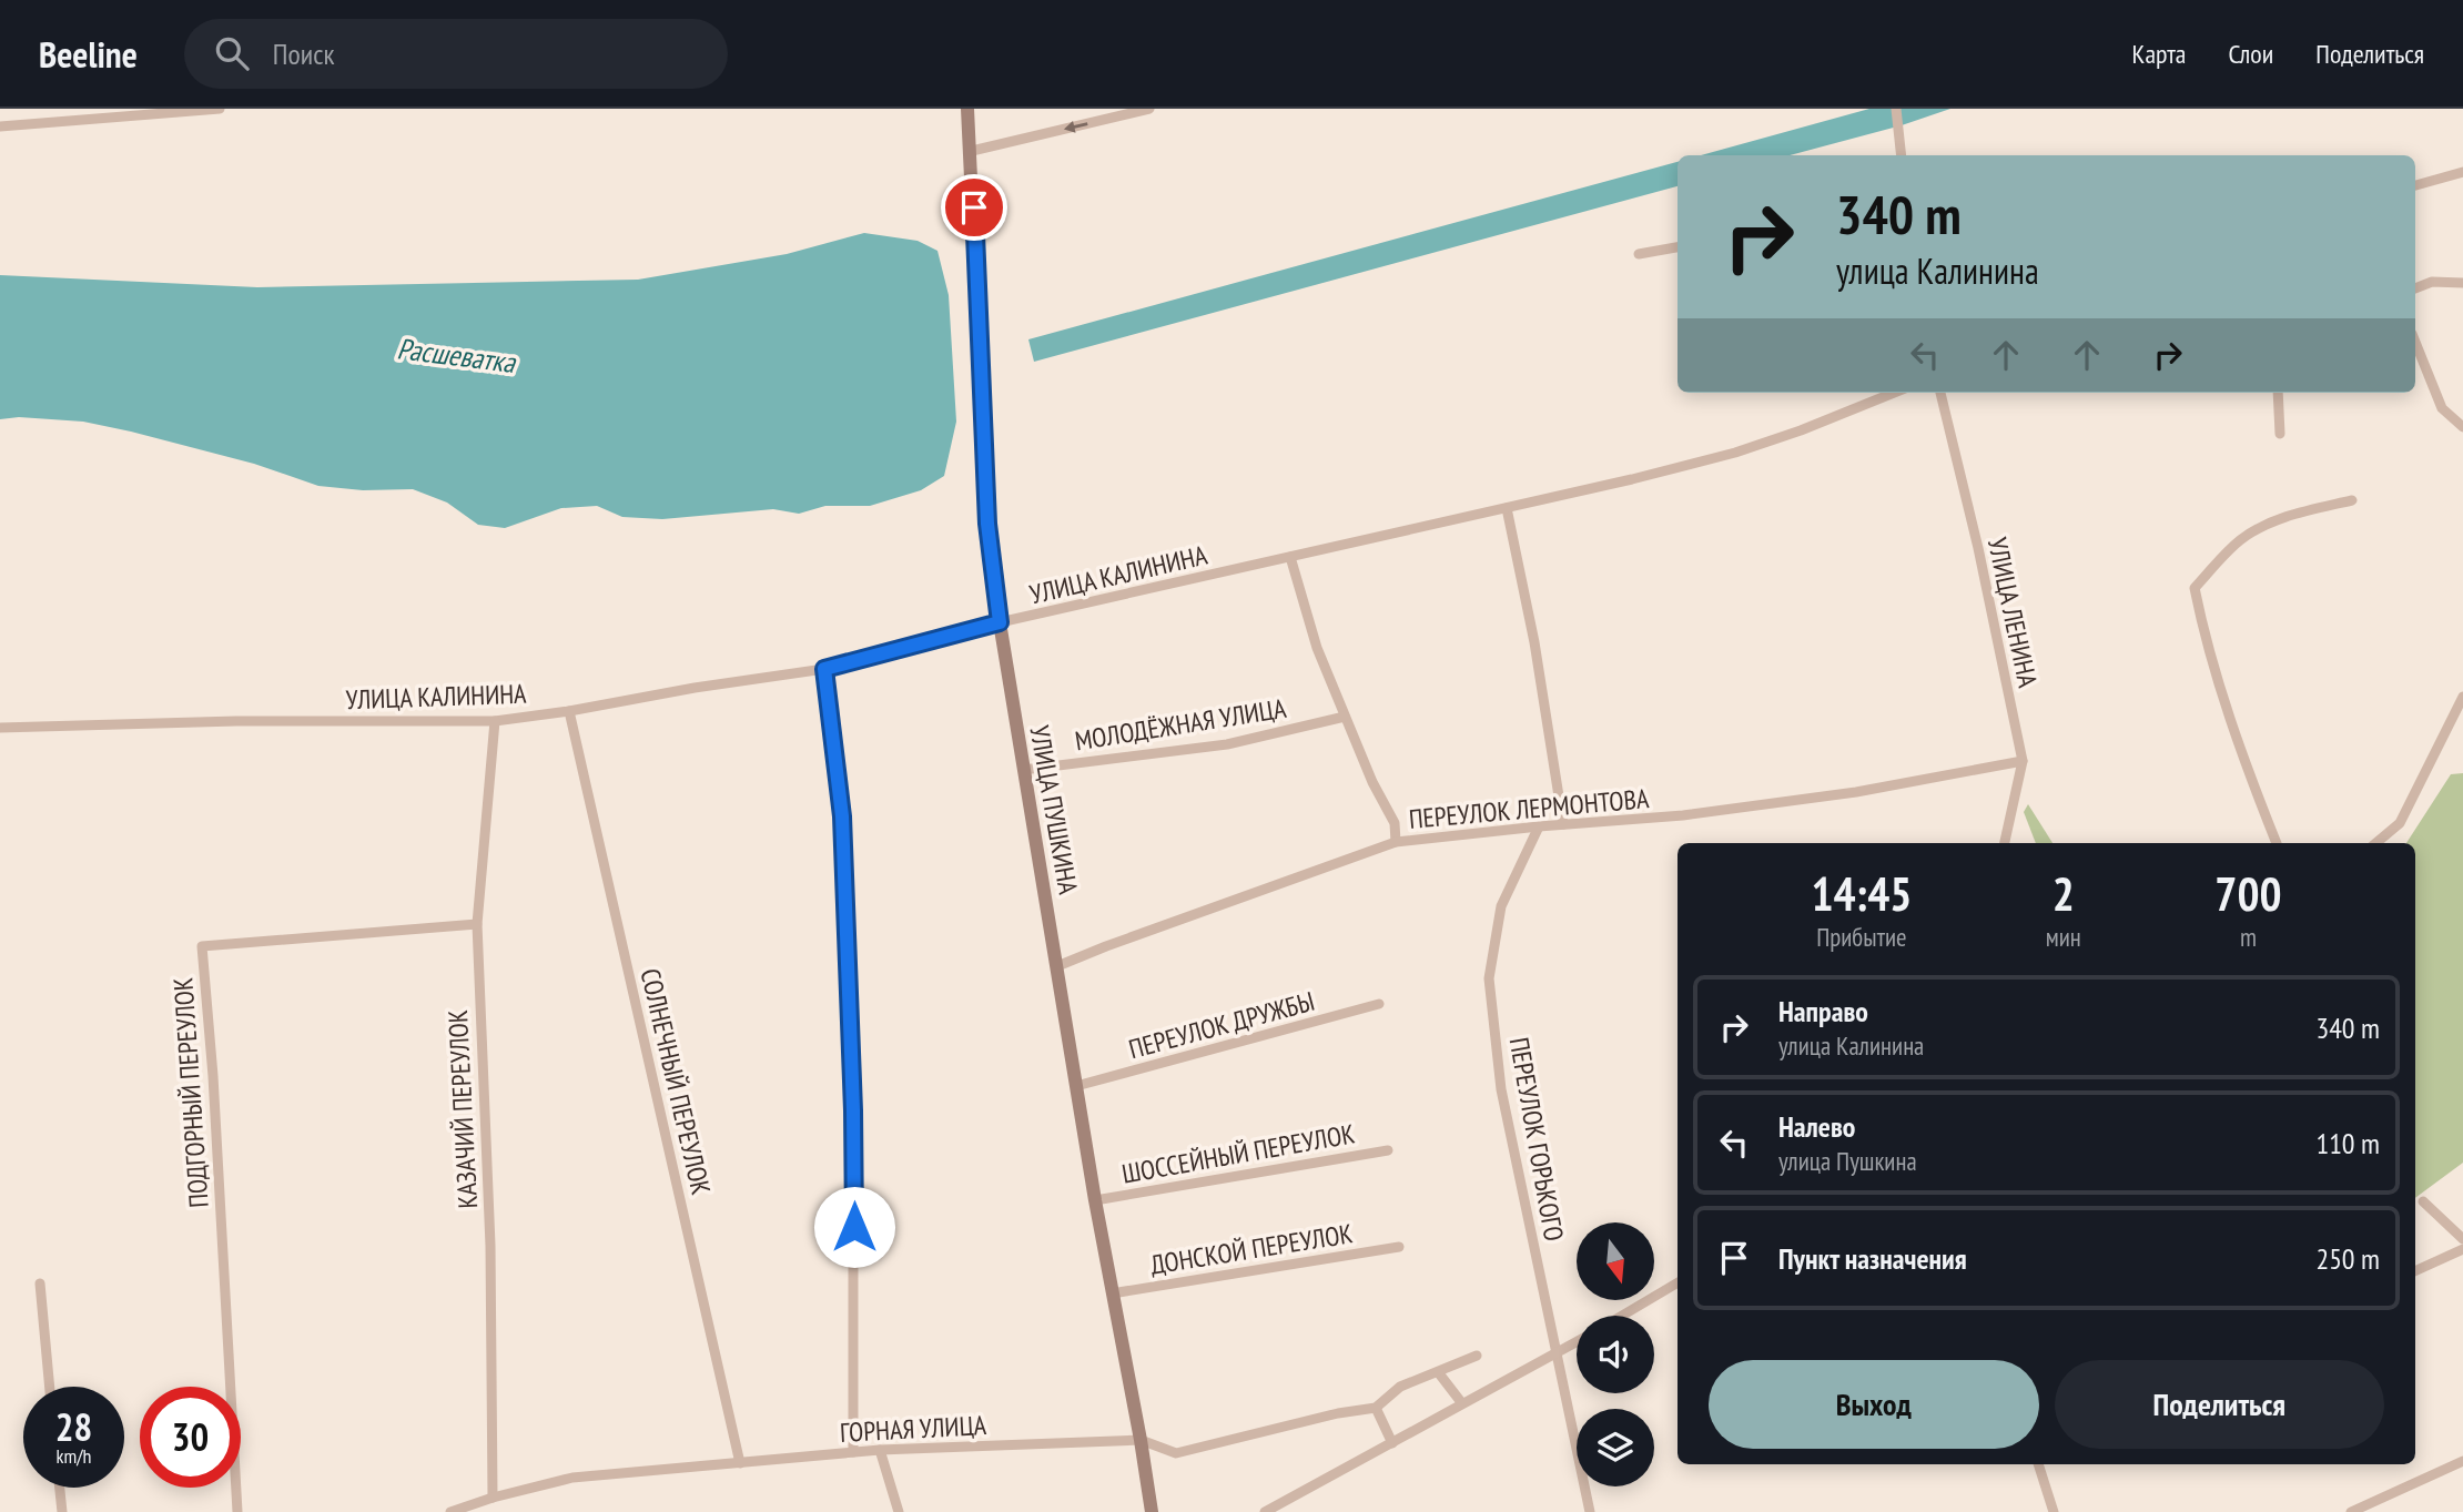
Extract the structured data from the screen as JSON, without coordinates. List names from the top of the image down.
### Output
{
  "streets": {
    "main road": ["УЛИЦА ПУШКИНА"],
    "street": [
      "УЛИЦА КАЛИНИНА",
      "УЛИЦА ЛЕНИНА",
      "МОЛОДЁЖНАЯ УЛИЦА",
      "ПЕРЕУЛОК ЛЕРМОНТОВА",
      "ПЕРЕУЛОК ДРУЖБЫ",
      "СОЛНЕЧНЫЙ ПЕРЕУЛОК",
      "ПОДГОРНЫЙ ПЕРЕУЛОК",
      "КАЗАЧИЙ ПЕРЕУЛОК",
      "ПЕРЕУЛОК ГОРЬКОГО",
      "ШОССЕЙНЫЙ ПЕРЕУЛОК",
      "ДОНСКОЙ ПЕРЕУЛОК",
      "ГОРНАЯ УЛИЦА"
    ]
  },
  "crossings": [
    ["УЛИЦА КАЛИНИНА", "УЛИЦА ПУШКИНА"],
    ["УЛИЦА КАЛИНИНА", "СОЛНЕЧНЫЙ ПЕРЕУЛОК"],
    ["УЛИЦА КАЛИНИНА", "КАЗАЧИЙ ПЕРЕУЛОК"],
    ["УЛИЦА ЛЕНИНА", "ПЕРЕУЛОК ЛЕРМОНТОВА"],
    ["МОЛОДЁЖНАЯ УЛИЦА", "УЛИЦА ПУШКИНА"],
    ["ПЕРЕУЛОК ЛЕРМОНТОВА", "УЛИЦА ПУШКИНА"],
    ["ПЕРЕУЛОК ЛЕРМОНТОВА", "ПЕРЕУЛОК ГОРЬКОГО"],
    ["УЛИЦА ПУШКИНА", "ПЕРЕУЛОК ДРУЖБЫ"],
    ["УЛИЦА ПУШКИНА", "ШОССЕЙНЫЙ ПЕРЕУЛОК"],
    ["УЛИЦА ПУШКИНА", "ДОНСКОЙ ПЕРЕУЛОК"],
    ["УЛИЦА ПУШКИНА", "ГОРНАЯ УЛИЦА"],
    ["СОЛНЕЧНЫЙ ПЕРЕУЛОК", "ГОРНАЯ УЛИЦА"],
    ["ПОДГОРНЫЙ ПЕРЕУЛОК", "КАЗАЧИЙ ПЕРЕУЛОК"],
    ["КАЗАЧИЙ ПЕРЕУЛОК", "ГОРНАЯ УЛИЦА"]
  ],
  "water": ["Расшеватка"],
  "north": "bottom",
  "page": {
    "header": "Beeline",
    "search": "Поиск",
    "nav": ["Карта", "Слои", "Поделиться"],
    "turn": ["340 m", "улица Калинина"],
    "eta": [
      "14:45",
      "Прибытие",
      "2",
      "мин",
      "700",
      "m"
    ],
    "list": [
      {
        "name": "Направо",
        "note": "улица Калинина",
        "value": "340 m"
      },
      {
        "name": "Налево",
        "note": "улица Пушкина",
        "value": "110 m"
      },
      {
        "name": "Пункт назначения",
        "value": "250 m"
      }
    ],
    "buttons": ["Выход", "Поделиться"],
    "speed": "28 km/h",
    "limit": "30"
  }
}
